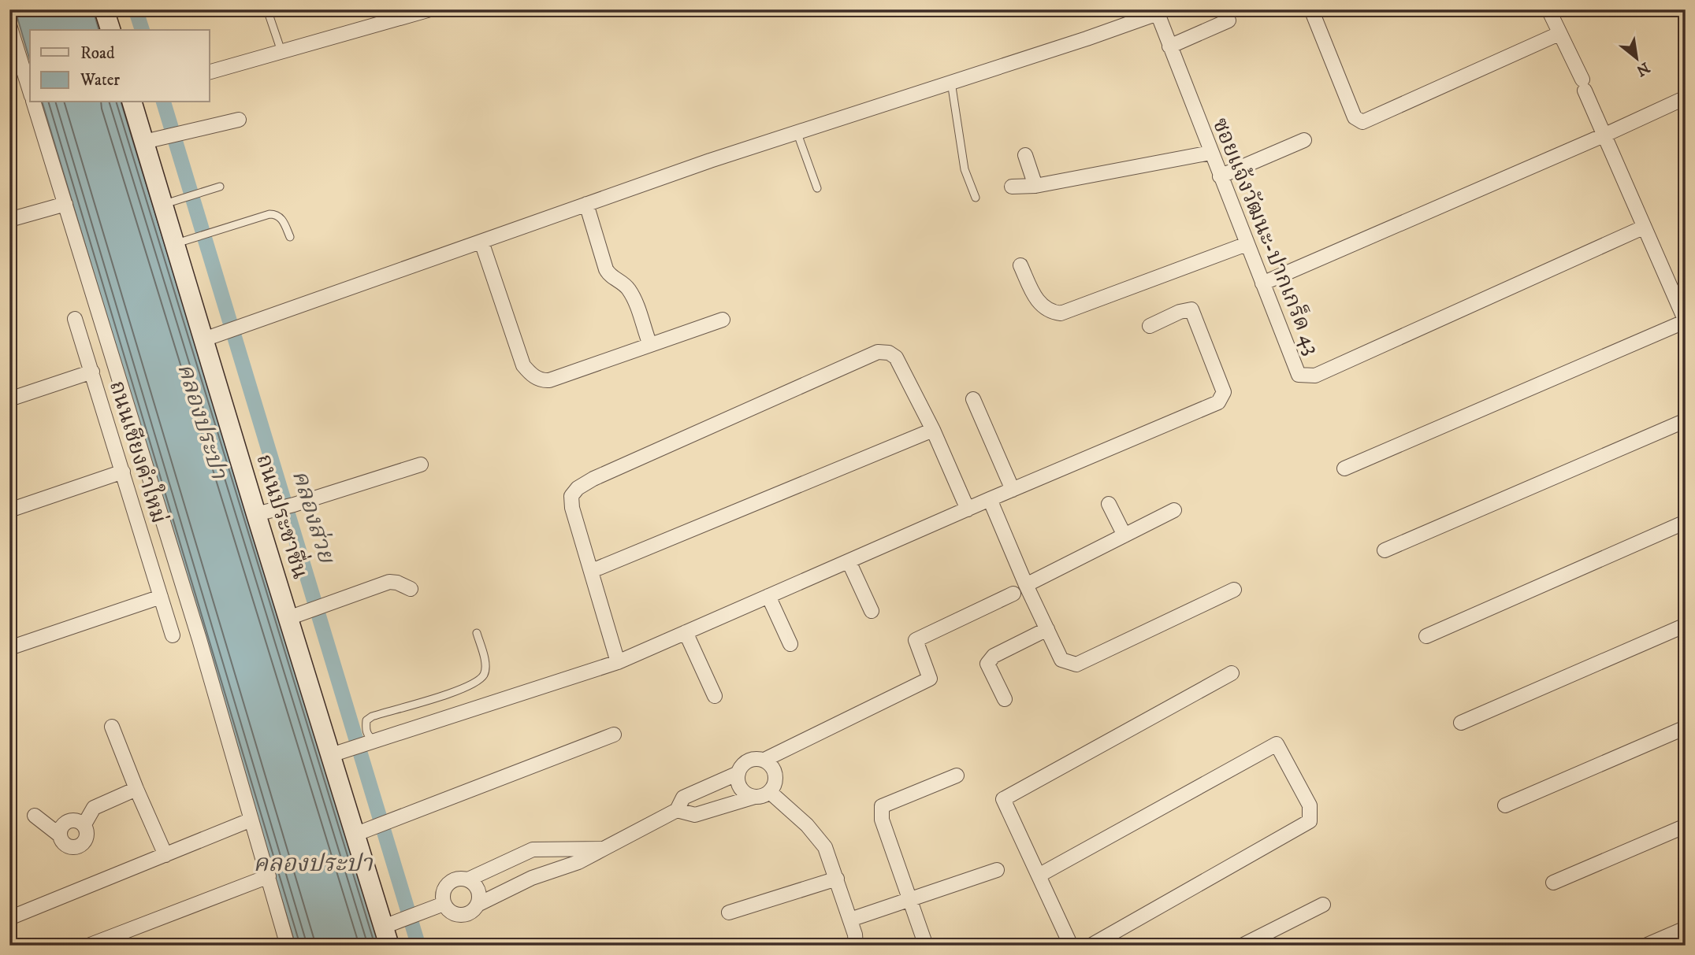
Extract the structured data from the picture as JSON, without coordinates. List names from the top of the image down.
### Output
{
  "streets": {
    "street": ["ซอยแจ้งวัฒนะ-ปากเกร็ด 43", "ถนนเชียงคำใหม่", "ถนนประชาชื่น"]
  },
  "water": ["คลองประปา", "คลองส่วย"],
  "legend": ["Road", "Water"],
  "north": "bottom right"
}
